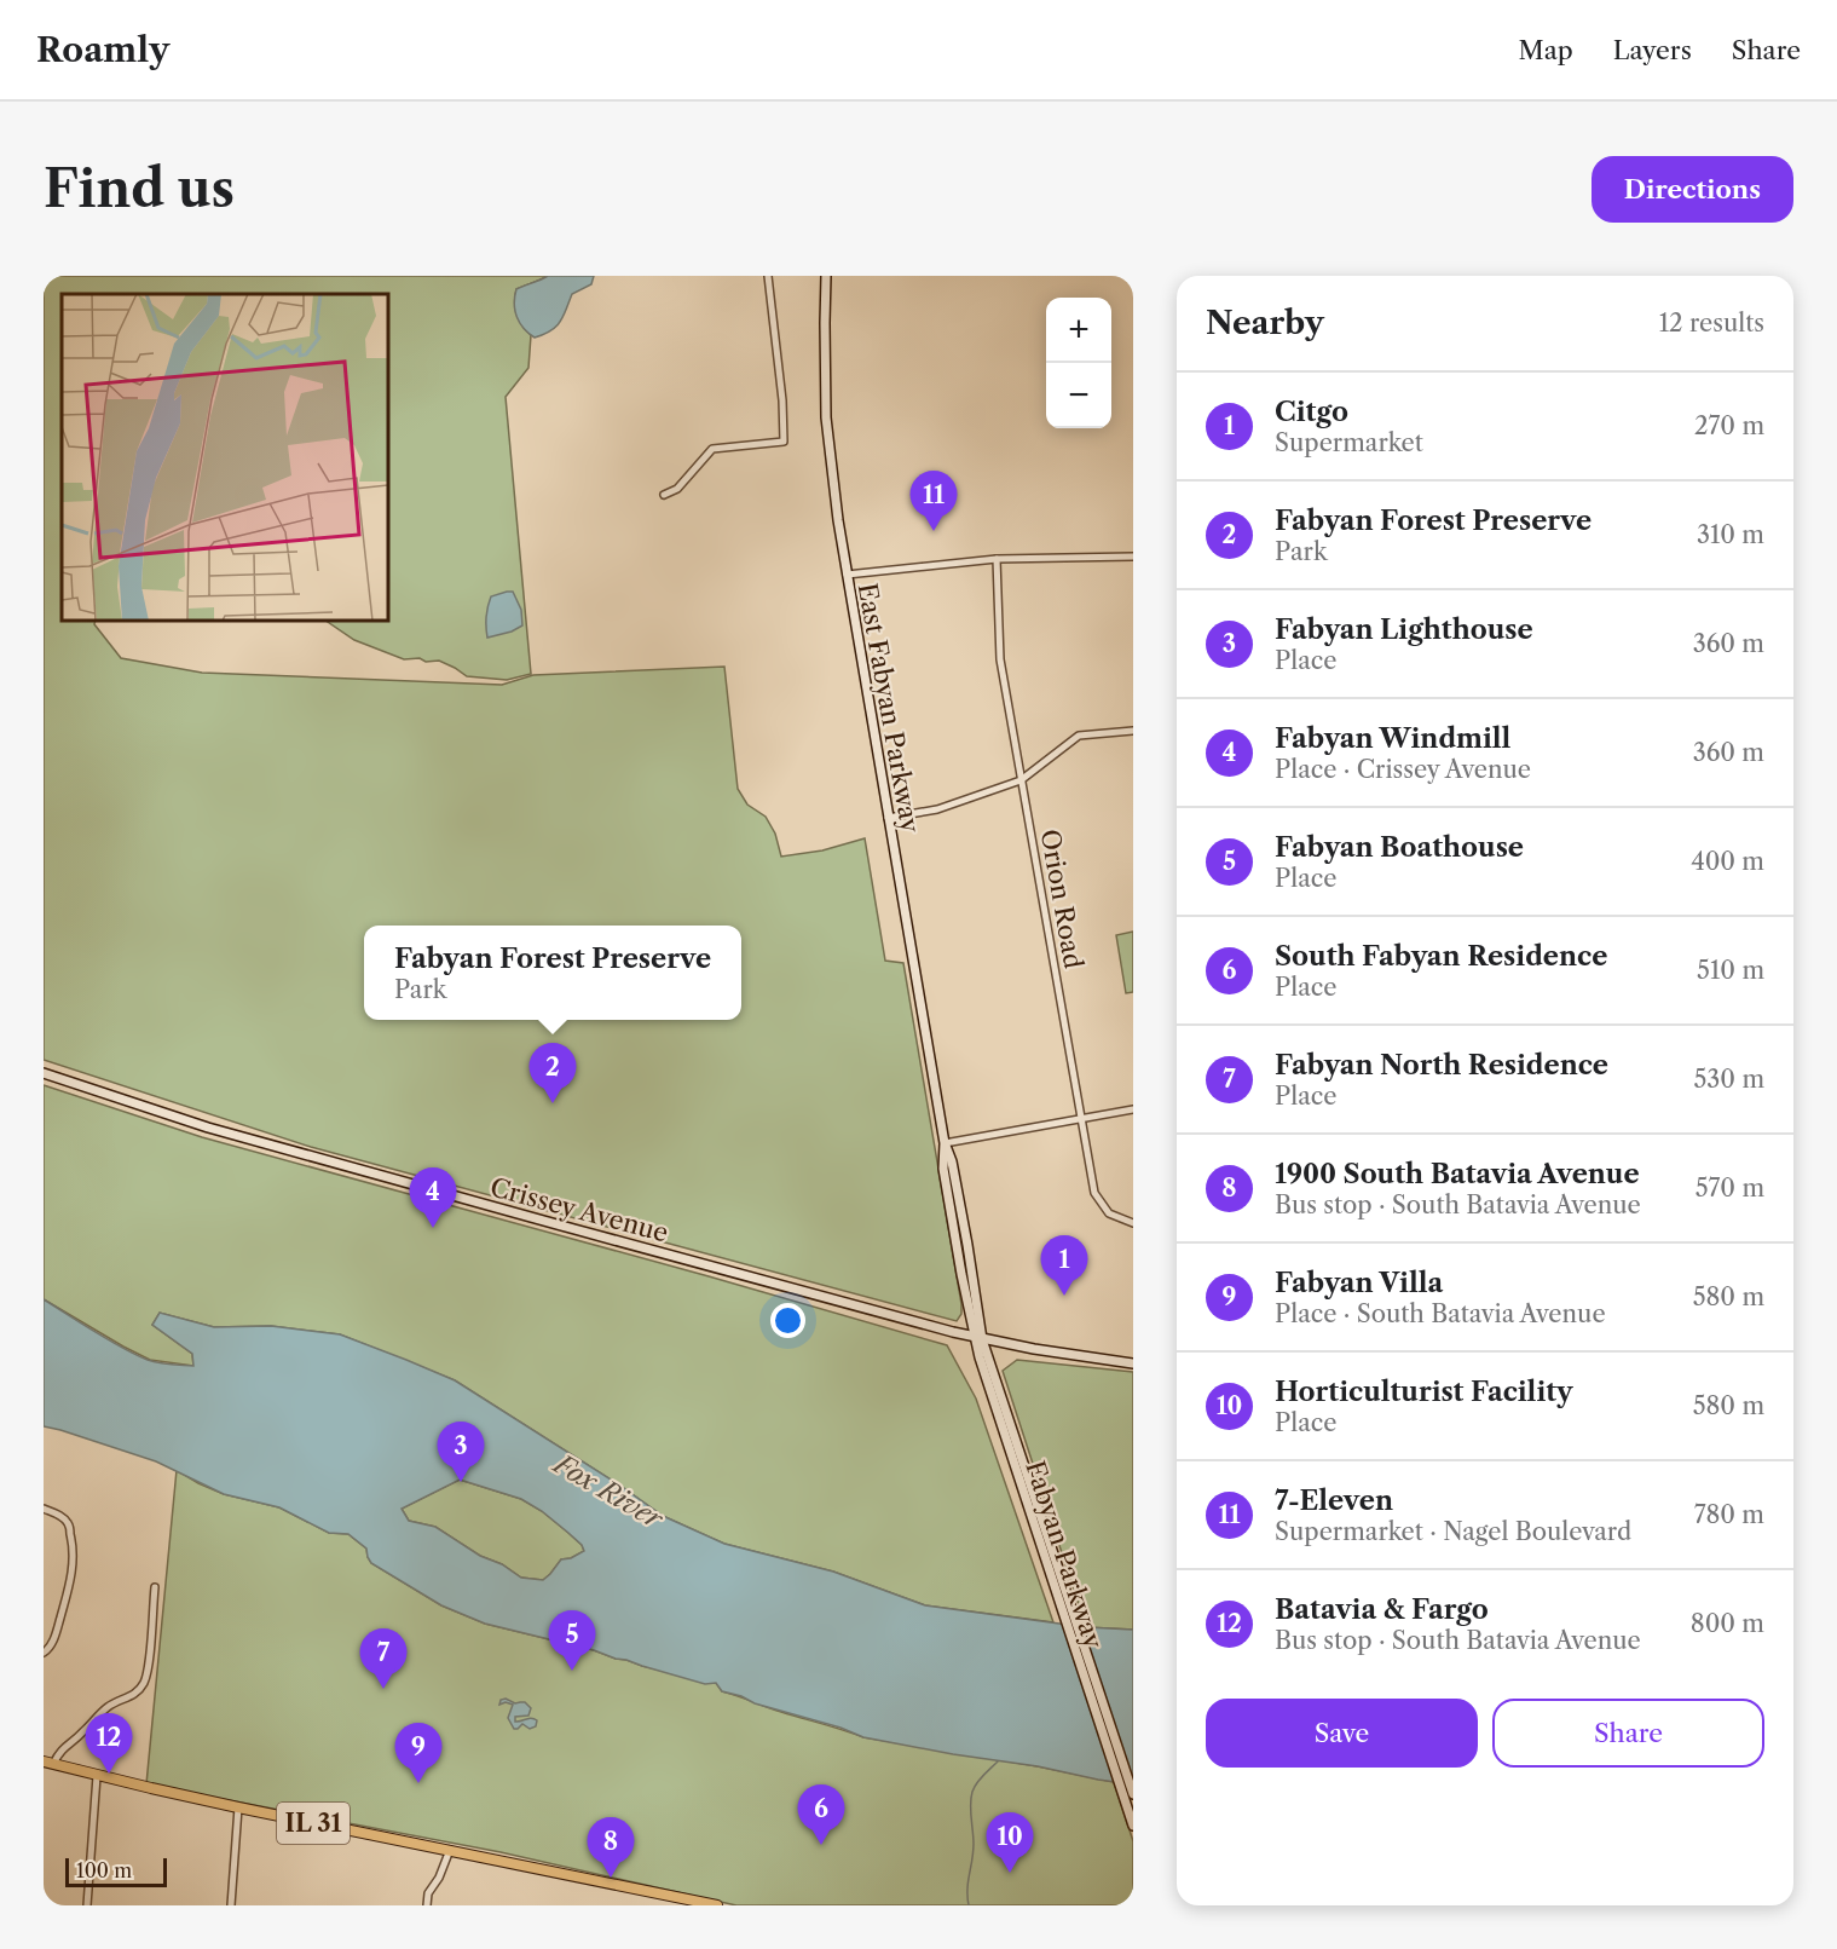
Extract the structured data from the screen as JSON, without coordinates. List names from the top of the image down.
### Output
{
  "streets": {
    "main road": [
      "East Fabyan Parkway",
      "Crissey Avenue",
      "Fabyan Parkway",
      "IL 31"
    ],
    "street": ["Orion Road"]
  },
  "crossings": [
    ["East Fabyan Parkway", "Crissey Avenue"],
    ["East Fabyan Parkway", "Fabyan Parkway"],
    ["Crissey Avenue", "Fabyan Parkway"]
  ],
  "water": ["Fox River"],
  "scale_bar": "100 m",
  "page": {
    "header": "Roamly",
    "nav": ["Map", "Layers", "Share"],
    "buttons": [
      "Directions",
      ["Save", "Share"]
    ],
    "title": "Find us",
    "heading": ["Nearby", "12 results"],
    "map_buttons": ["+", "−"],
    "list": [
      {
        "mark": "1",
        "name": "Citgo",
        "note": "Supermarket",
        "value": "270 m"
      },
      {
        "mark": "2",
        "name": "Fabyan Forest Preserve",
        "note": "Park",
        "value": "310 m"
      },
      {
        "mark": "3",
        "name": "Fabyan Lighthouse",
        "note": "Place",
        "value": "360 m"
      },
      {
        "mark": "4",
        "name": "Fabyan Windmill",
        "note": "Place · Crissey Avenue",
        "value": "360 m"
      },
      {
        "mark": "5",
        "name": "Fabyan Boathouse",
        "note": "Place",
        "value": "400 m"
      },
      {
        "mark": "6",
        "name": "South Fabyan Residence",
        "note": "Place",
        "value": "510 m"
      },
      {
        "mark": "7",
        "name": "Fabyan North Residence",
        "note": "Place",
        "value": "530 m"
      },
      {
        "mark": "8",
        "name": "1900 South Batavia Avenue",
        "note": "Bus stop · South Batavia Avenue",
        "value": "570 m"
      },
      {
        "mark": "9",
        "name": "Fabyan Villa",
        "note": "Place · South Batavia Avenue",
        "value": "580 m"
      },
      {
        "mark": "10",
        "name": "Horticulturist Facility",
        "note": "Place",
        "value": "580 m"
      },
      {
        "mark": "11",
        "name": "7-Eleven",
        "note": "Supermarket · Nagel Boulevard",
        "value": "780 m"
      },
      {
        "mark": "12",
        "name": "Batavia & Fargo",
        "note": "Bus stop · South Batavia Avenue",
        "value": "800 m"
      }
    ],
    "pins": [
      "11",
      "2",
      "4",
      "1",
      "3",
      "5",
      "7",
      "12",
      "9",
      "6",
      "10",
      "8"
    ],
    "popup": ["Fabyan Forest Preserve", "Park"],
    "scale": "100 m"
  }
}
